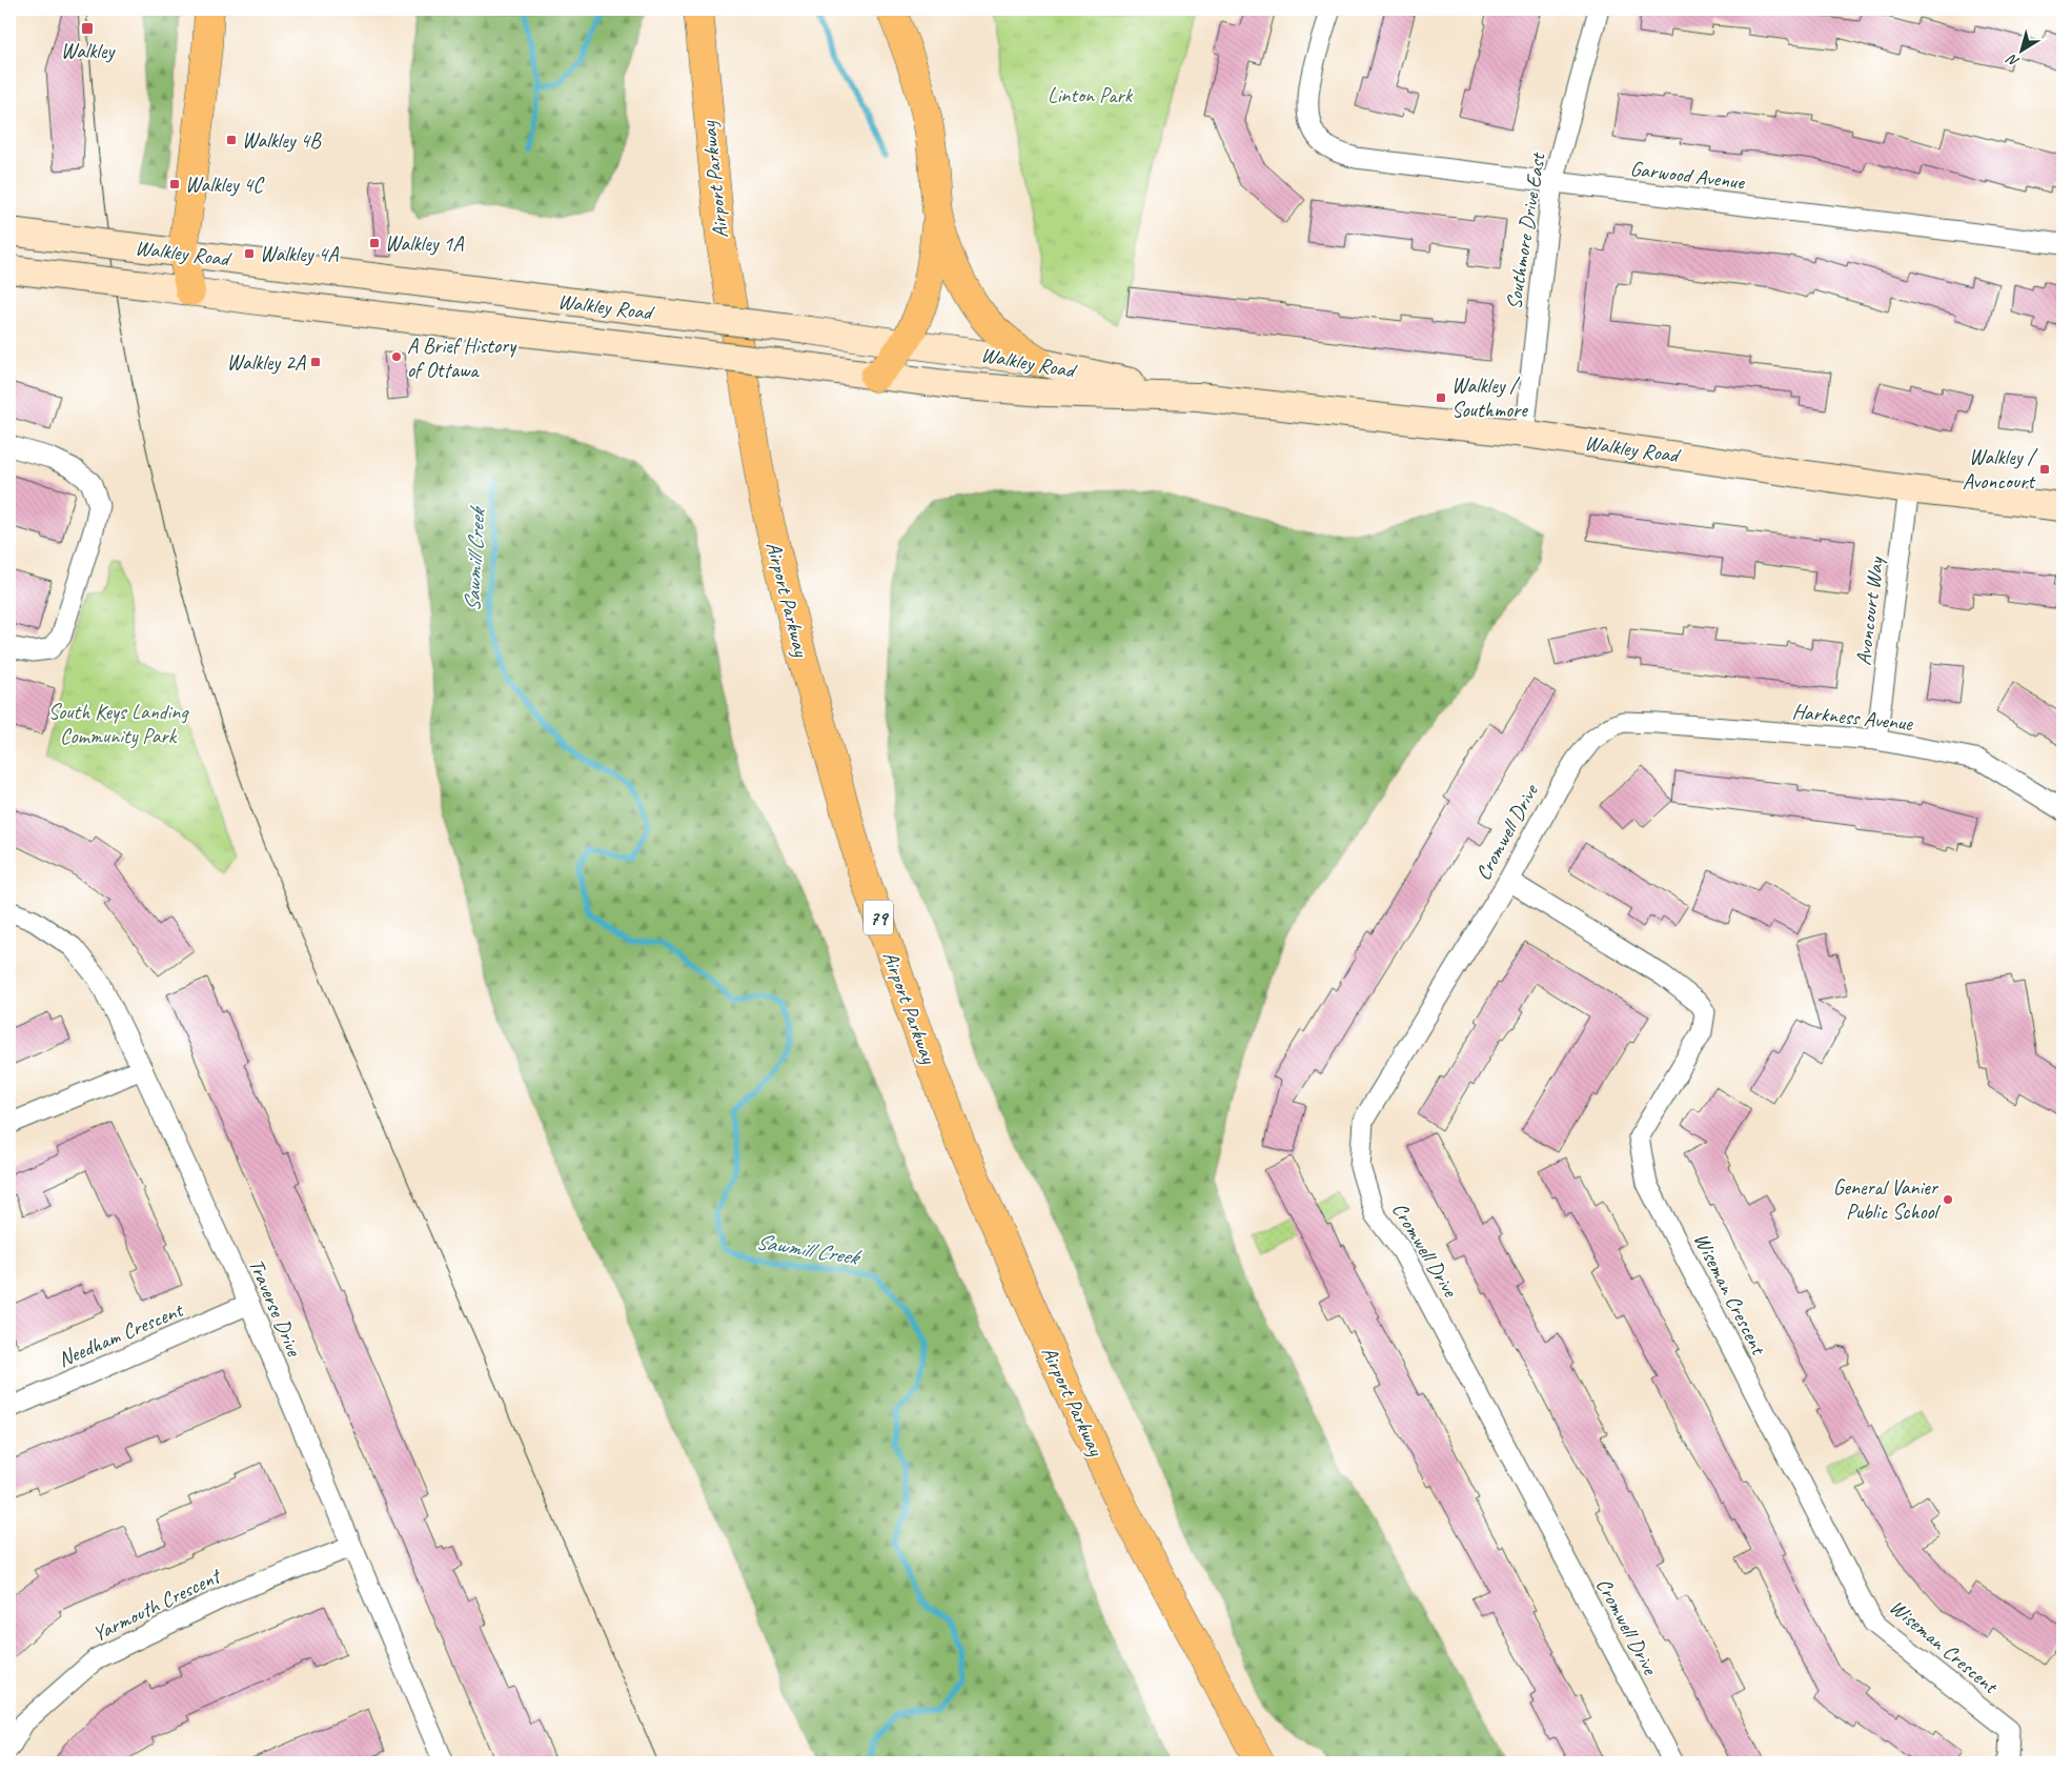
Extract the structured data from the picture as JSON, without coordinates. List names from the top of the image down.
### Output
{
  "streets": {
    "highway": ["Airport Parkway", "79"],
    "main road": ["Walkley Road"],
    "street": [
      "Garwood Avenue",
      "Southmore Drive East",
      "Avoncourt Way",
      "Harkness Avenue",
      "Cromwell Drive",
      "Wiseman Crescent",
      "Traverse Drive",
      "Needham Crescent",
      "Yarmouth Crescent"
    ]
  },
  "crossings": [
    ["Garwood Avenue", "Southmore Drive East"],
    ["Southmore Drive East", "Walkley Road"],
    ["Walkley Road", "Avoncourt Way"],
    ["Avoncourt Way", "Harkness Avenue"],
    ["Harkness Avenue", "Cromwell Drive"],
    ["Cromwell Drive", "Wiseman Crescent"],
    ["Traverse Drive", "Needham Crescent"],
    ["Traverse Drive", "Yarmouth Crescent"]
  ],
  "water": ["Sawmill Creek"],
  "parks": ["Linton Park", "South Keys Landing Community Park"],
  "places": {
    "transit": [
      "Walkley",
      "Walkley 4B",
      "Walkley 4C",
      "Walkley 1A",
      "Walkley 4A",
      "Walkley 2A",
      "Walkley / Southmore",
      "Walkley / Avoncourt"
    ],
    "other": ["A Brief History of Ottawa", "General Vanier Public School"]
  },
  "north": "bottom left"
}
